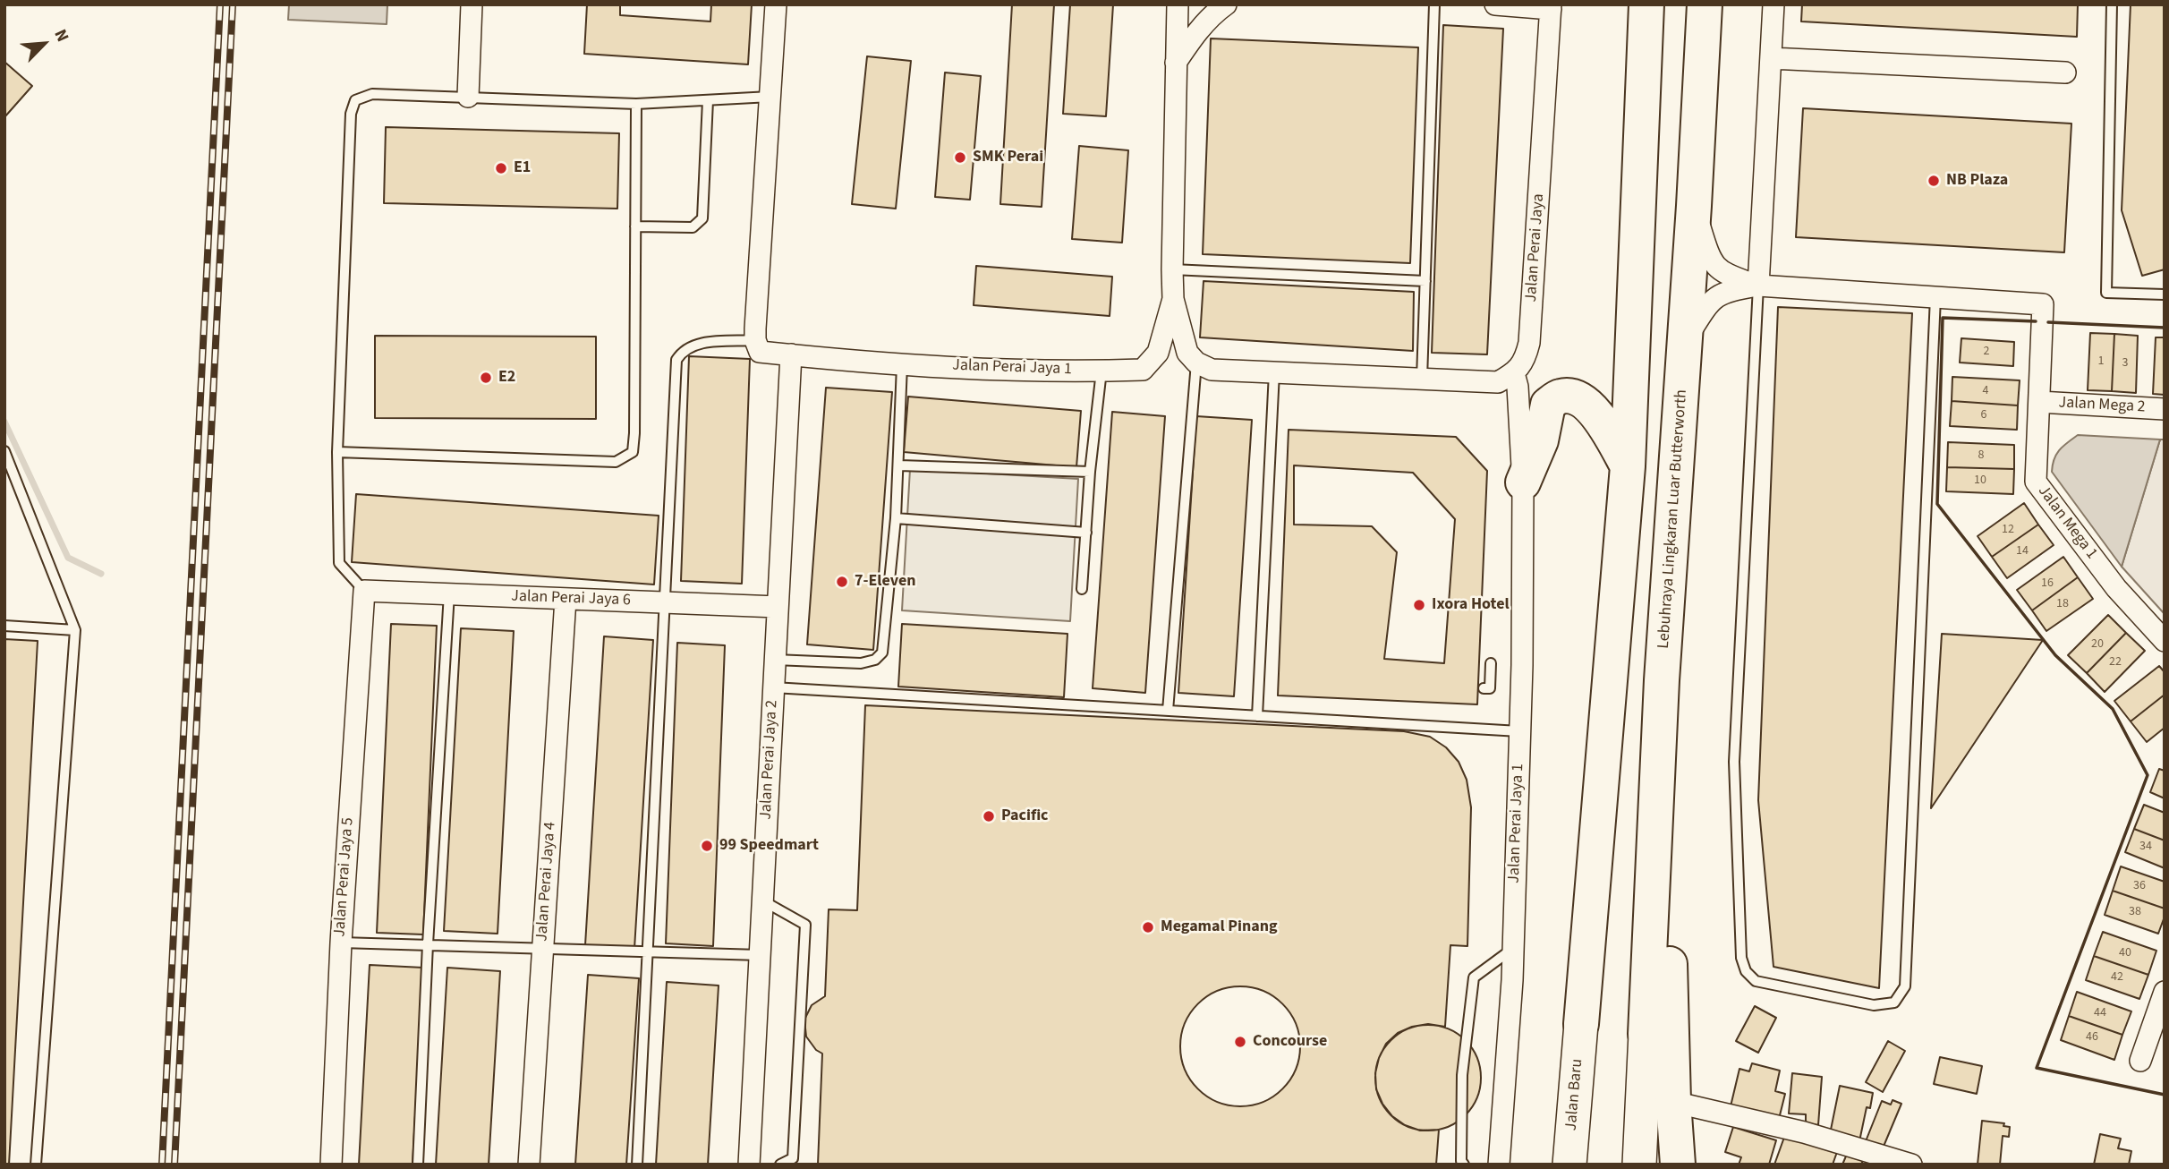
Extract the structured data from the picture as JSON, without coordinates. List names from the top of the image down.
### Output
{
  "streets": {
    "highway": ["Lebuhraya Lingkaran Luar Butterworth", "Jalan Baru"],
    "street": [
      "Jalan Perai Jaya",
      "Jalan Perai Jaya 1",
      "Jalan Mega 2",
      "Jalan Mega 1",
      "Jalan Perai Jaya 6",
      "Jalan Perai Jaya 2",
      "Jalan Perai Jaya 5",
      "Jalan Perai Jaya 4"
    ]
  },
  "crossings": [
    ["Jalan Perai Jaya 1", "Jalan Perai Jaya 2"],
    ["Jalan Mega 2", "Jalan Mega 1"],
    ["Jalan Perai Jaya 6", "Jalan Perai Jaya 2"],
    ["Jalan Perai Jaya 6", "Jalan Perai Jaya 5"],
    ["Jalan Perai Jaya 6", "Jalan Perai Jaya 4"]
  ],
  "places": [
    "SMK Perai",
    "E1",
    "NB Plaza",
    "E2",
    "7-Eleven",
    "Ixora Hotel",
    "Pacific",
    "99 Speedmart",
    "Megamal Pinang",
    "Concourse"
  ],
  "house_numbers": [
    "2",
    "1",
    "3",
    "4",
    "6",
    "8",
    "10",
    "12",
    "14",
    "16",
    "18",
    "20",
    "22",
    "34",
    "36",
    "38",
    "40",
    "42",
    "44",
    "46"
  ],
  "north": "top right"
}
